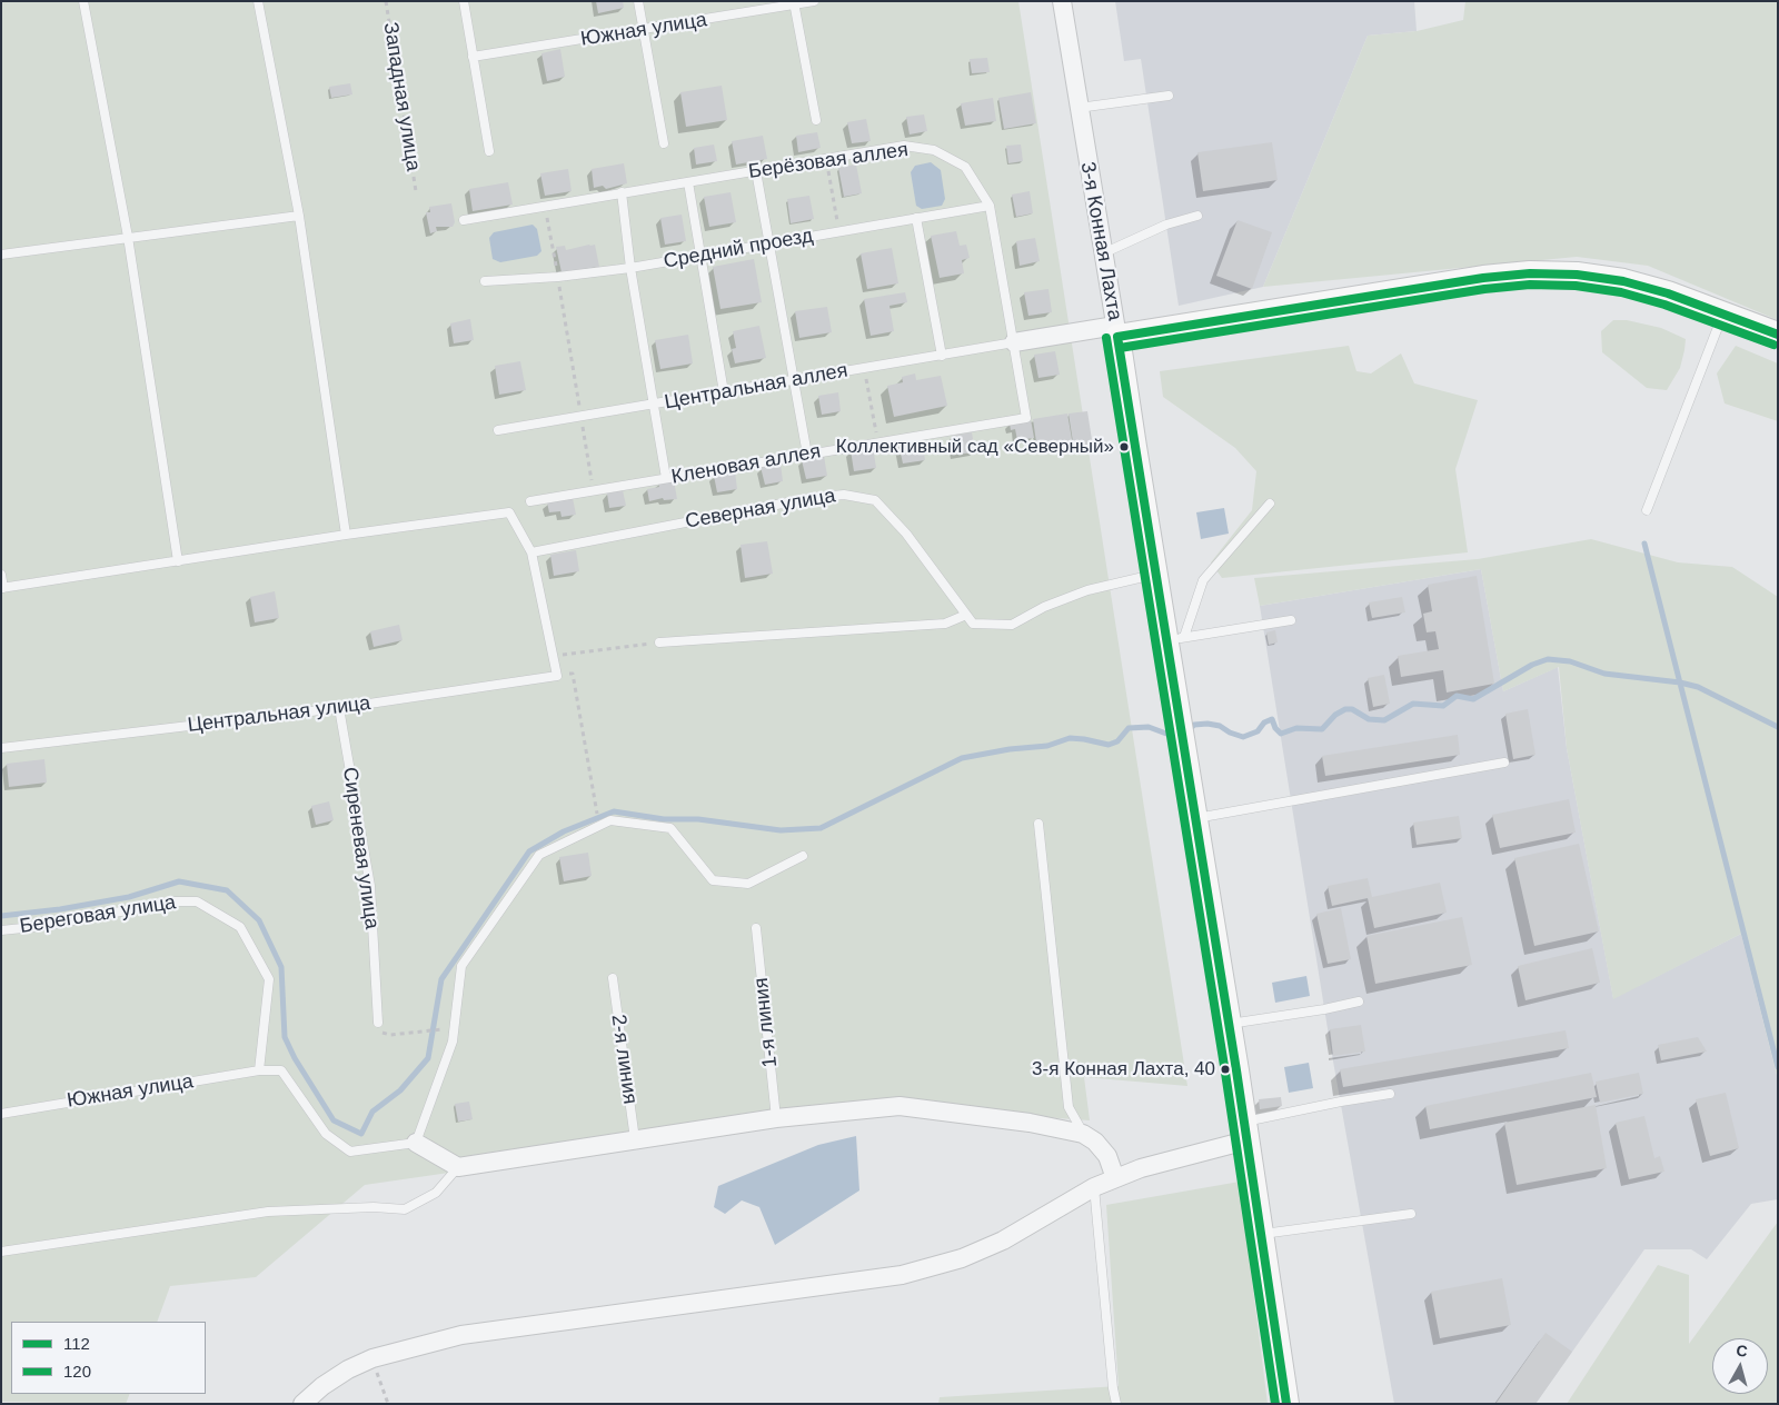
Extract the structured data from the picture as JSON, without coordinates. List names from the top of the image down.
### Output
{
  "streets": {
    "main road": ["3-я Конная Лахта"],
    "lane": [
      "Южная улица",
      "Берёзовая аллея",
      "Средний проезд",
      "Центральная аллея",
      "Кленовая аллея",
      "Северная улица",
      "Центральная улица",
      "Сиреневая улица",
      "Береговая улица",
      "1-я линия",
      "2-я линия"
    ],
    "path": ["Западная улица"]
  },
  "crossings": [
    ["Южная улица", "Береговая улица"],
    ["Берёзовая аллея", "Средний проезд"],
    ["Берёзовая аллея", "Центральная аллея"],
    ["Берёзовая аллея", "Кленовая аллея"],
    ["Центральная улица", "Сиреневая улица"]
  ],
  "places": ["Коллективный сад «Северный»", "3-я Конная Лахта, 40"],
  "lines": ["transit line 112", "transit line 120"],
  "legend": ["112", "120"],
  "north": "top"
}
